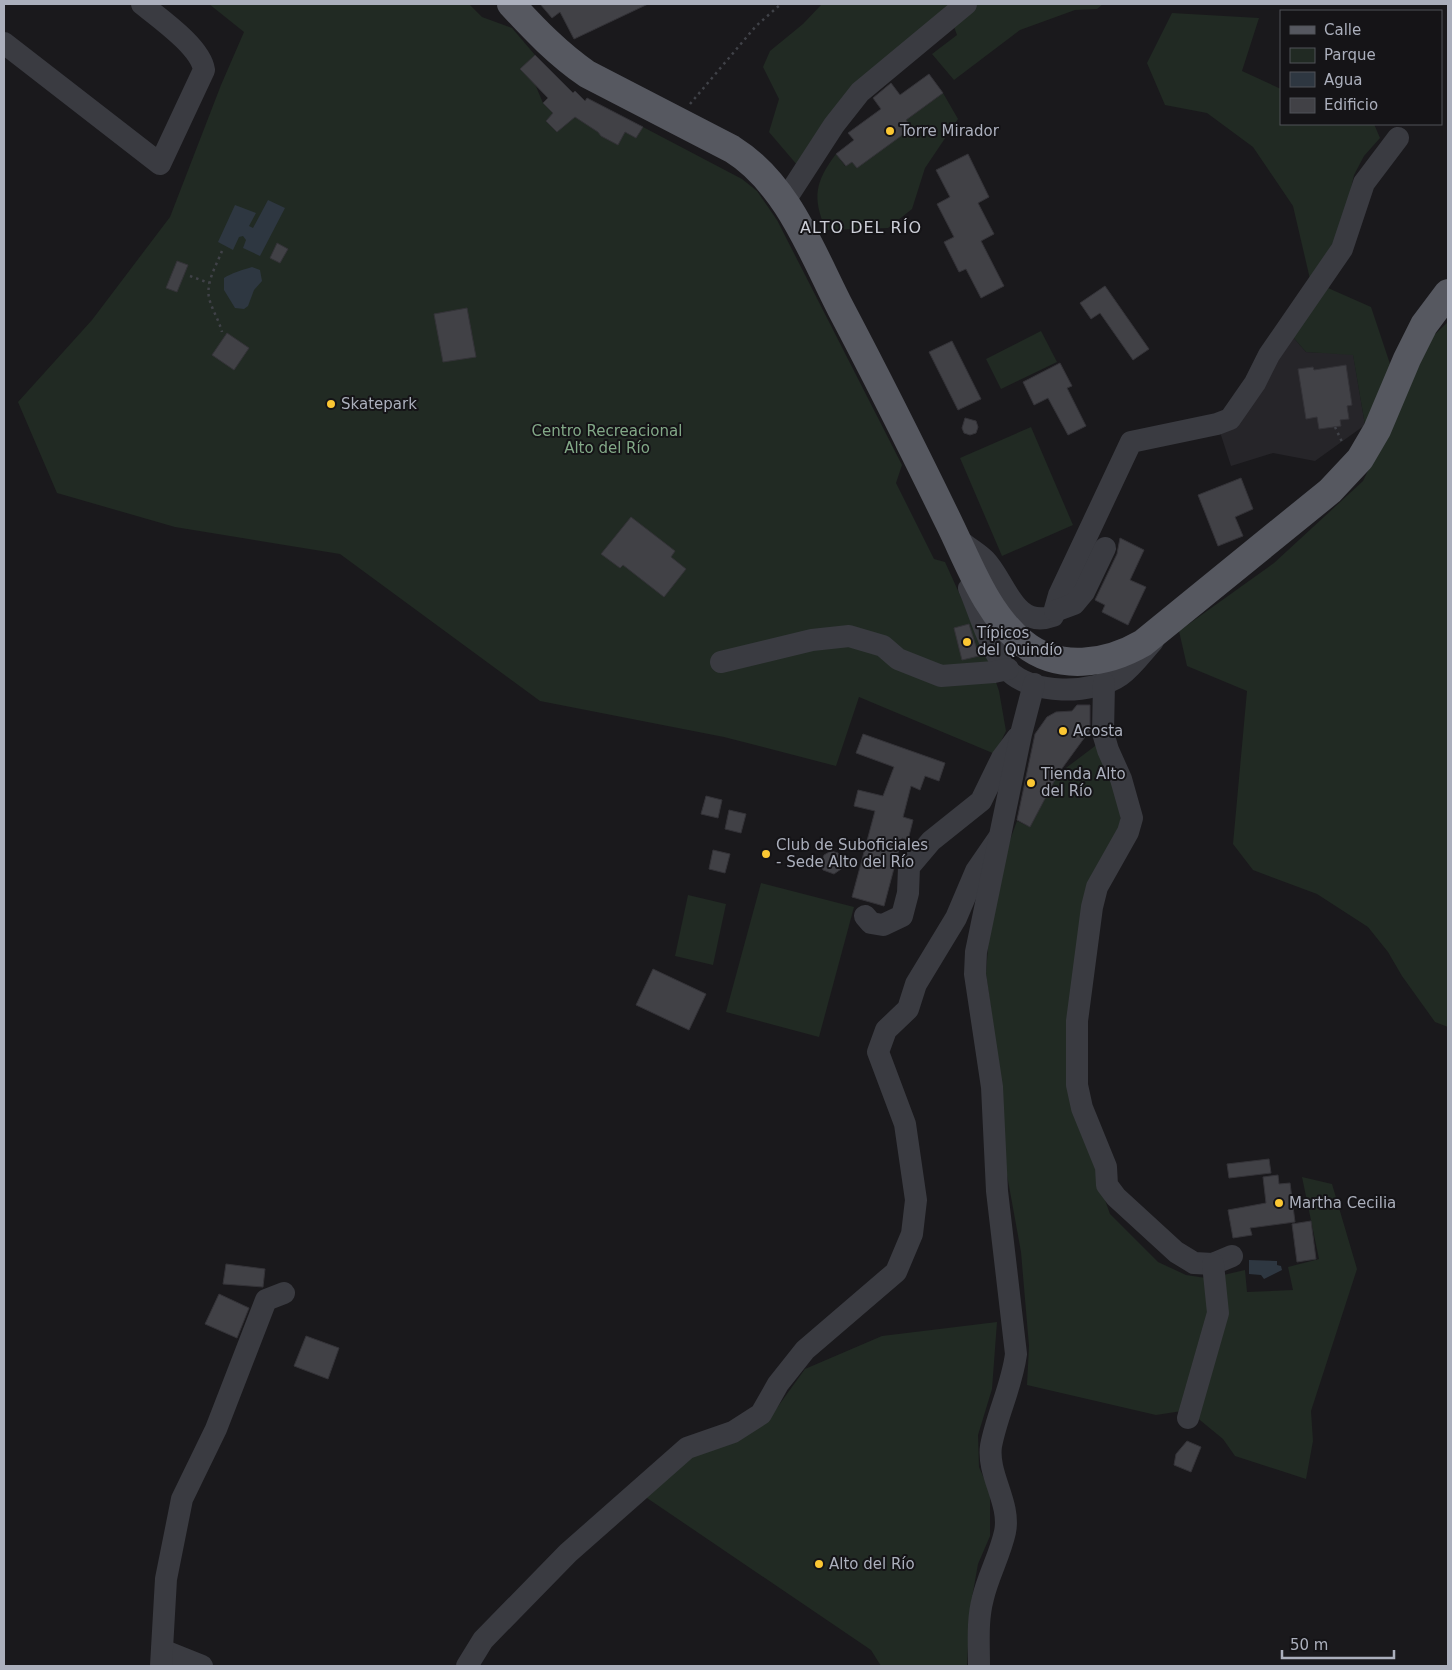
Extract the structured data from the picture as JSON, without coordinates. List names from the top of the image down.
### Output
{
  "districts": ["ALTO DEL RÍO"],
  "parks": ["Centro Recreacional Alto del Río"],
  "places": [
    "Torre Mirador",
    "Skatepark",
    "Típicos del Quindío",
    "Acosta",
    "Tienda Alto del Río",
    "Club de Suboficiales - Sede Alto del Río",
    "Martha Cecilia",
    "Alto del Río"
  ],
  "legend": [
    "Calle",
    "Parque",
    "Agua",
    "Edificio"
  ],
  "scale_bar": "50 m"
}
